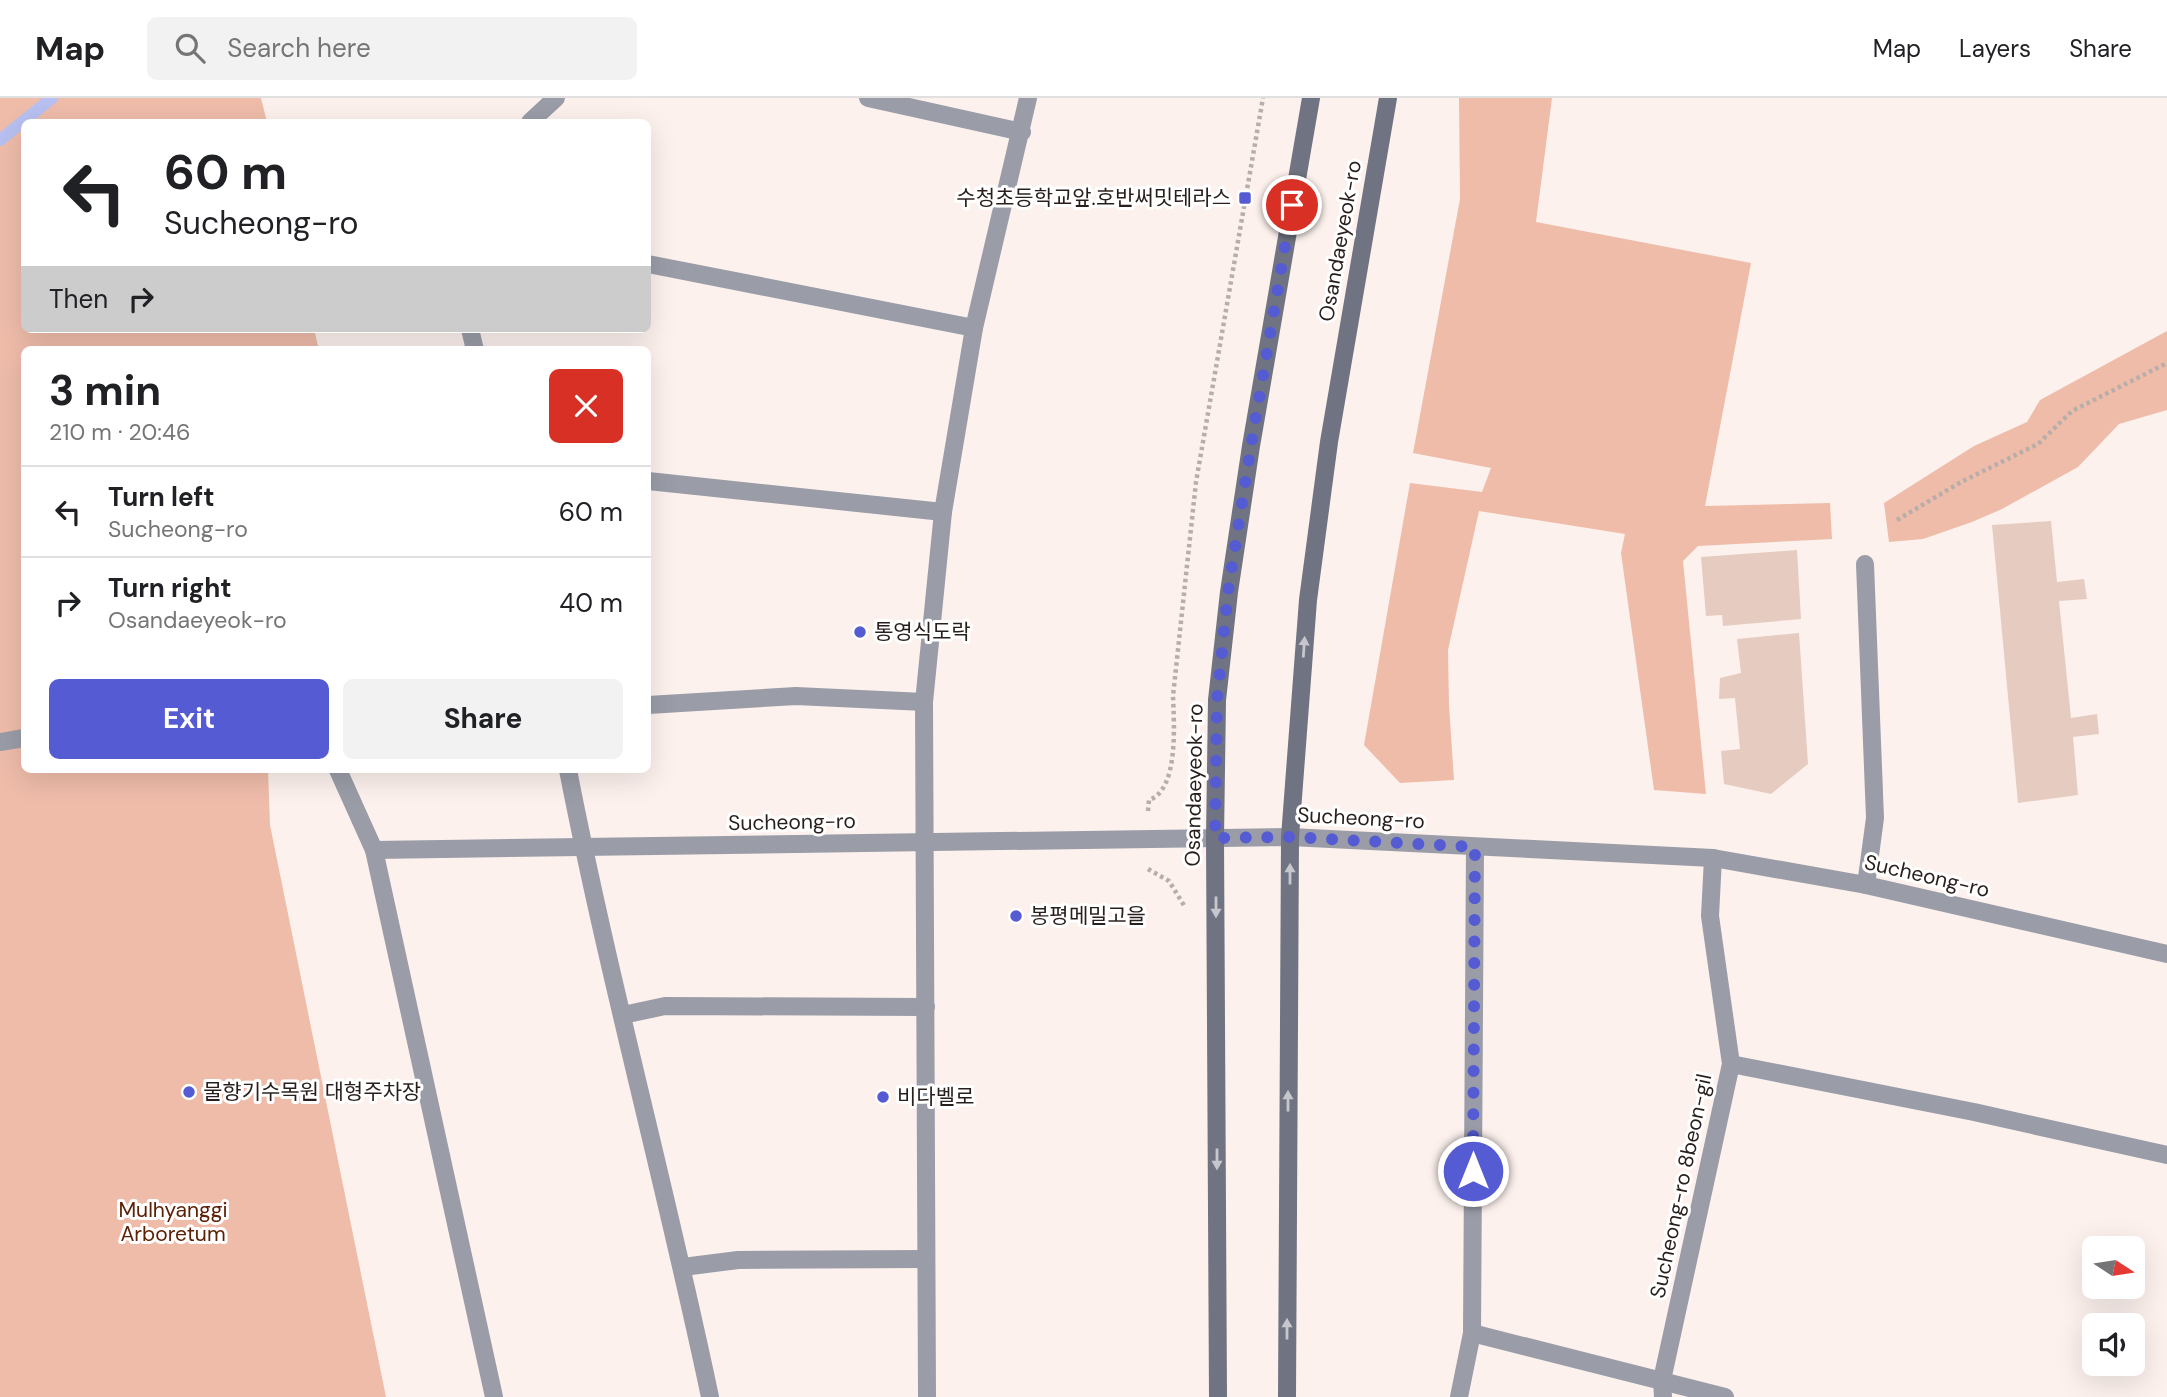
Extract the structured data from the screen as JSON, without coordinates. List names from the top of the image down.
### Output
{
  "streets": {
    "main road": ["Osandaeyeok-ro"],
    "street": ["Sucheong-ro", "Sucheong-ro 8beon-gil"]
  },
  "crossings": [
    ["Osandaeyeok-ro", "Sucheong-ro"],
    ["Sucheong-ro", "Sucheong-ro 8beon-gil"]
  ],
  "parks": ["Mulhyanggi Arboretum"],
  "places": {
    "transit": ["수청초등학교앞.호반써밋테라스"],
    "other": [
      "통영식도락",
      "봉평메밀고을",
      "물향기수목원 대형주차장",
      "비다벨로"
    ]
  },
  "north": "right",
  "page": {
    "header": "Map",
    "search": "Search here",
    "nav": ["Map", "Layers", "Share"],
    "turn": ["60 m", "Sucheong-ro"],
    "then": "Then",
    "heading": ["3 min", "210 m · 20:46"],
    "list": [
      {
        "name": "Turn left",
        "note": "Sucheong-ro",
        "value": "60 m"
      },
      {
        "name": "Turn right",
        "note": "Osandaeyeok-ro",
        "value": "40 m"
      }
    ],
    "buttons": ["Exit", "Share"]
  }
}
